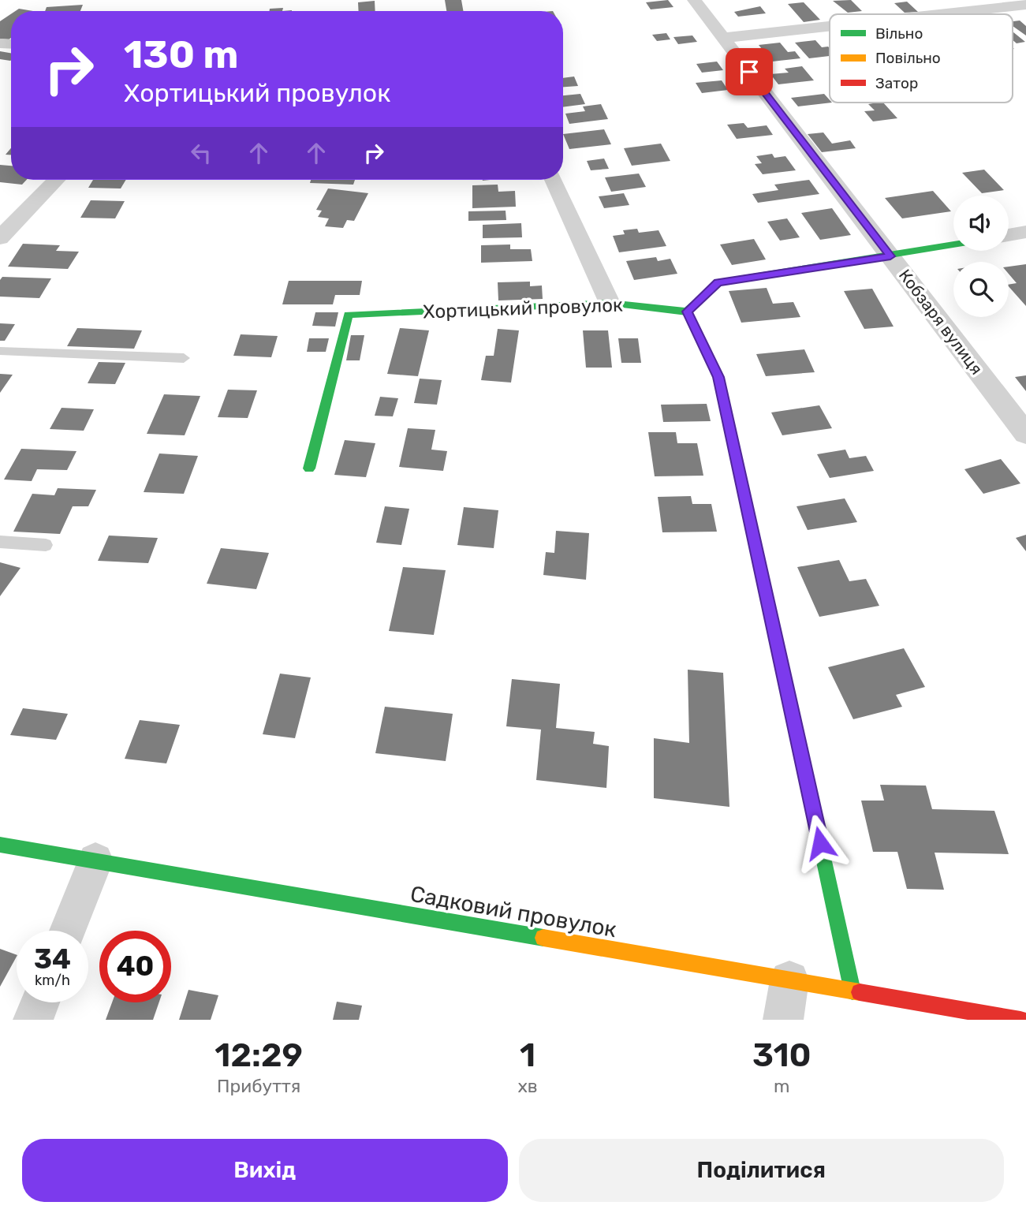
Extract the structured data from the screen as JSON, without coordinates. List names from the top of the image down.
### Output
{
  "streets": {
    "street": ["Хортицький провулок", "Кобзаря вулиця", "Садковий провулок"]
  },
  "legend": ["Вільно", "Повільно", "Затор"],
  "page": {
    "turn": ["130 m", "Хортицький провулок"],
    "speed": "34 km/h",
    "limit": "40",
    "eta": [
      "12:29",
      "Прибуття",
      "1",
      "хв",
      "310",
      "m"
    ],
    "buttons": ["Вихід", "Поділитися"]
  }
}
